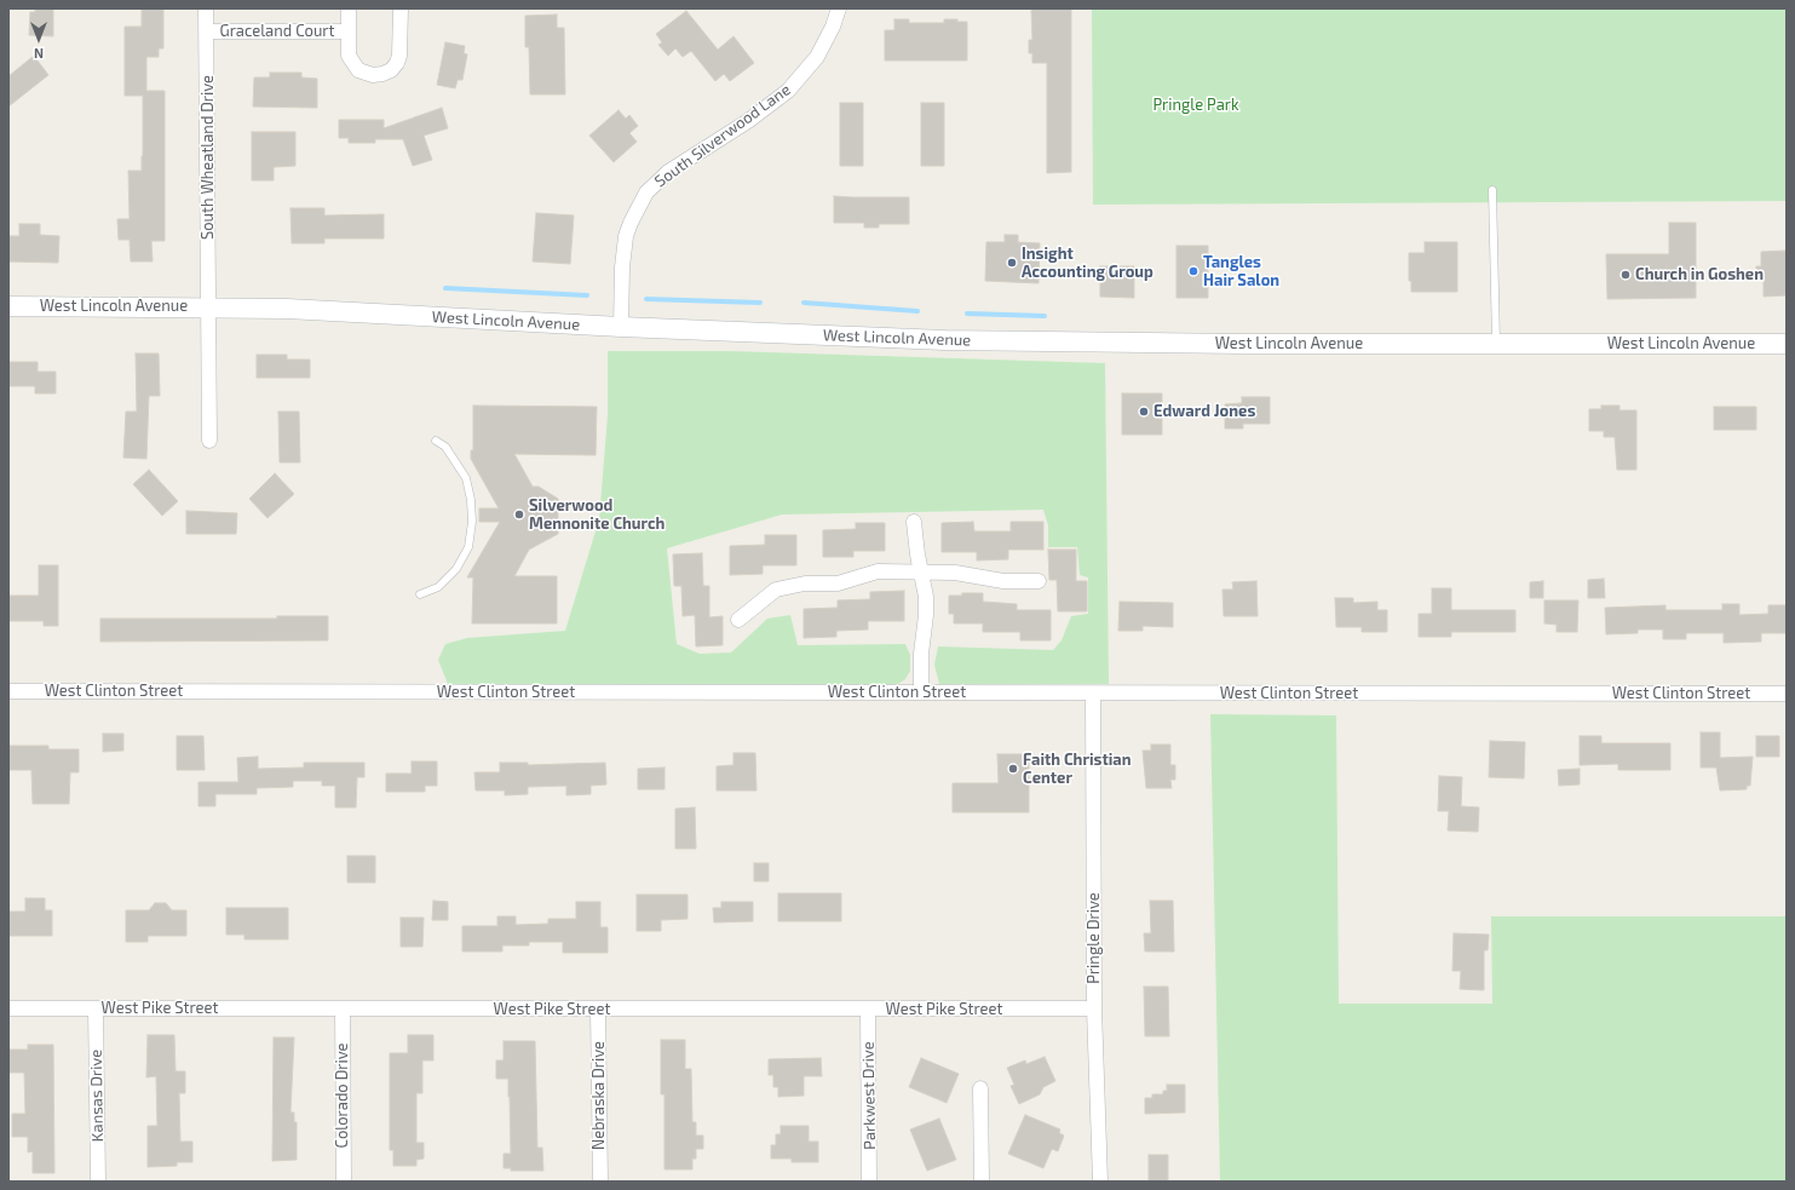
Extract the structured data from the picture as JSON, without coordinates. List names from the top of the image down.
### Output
{
  "streets": {
    "street": [
      "Graceland Court",
      "South Silverwood Lane",
      "South Wheatland Drive",
      "West Lincoln Avenue",
      "West Clinton Street",
      "Pringle Drive",
      "West Pike Street",
      "Kansas Drive",
      "Colorado Drive",
      "Nebraska Drive",
      "Parkwest Drive"
    ]
  },
  "crossings": [
    ["Graceland Court", "South Wheatland Drive"],
    ["South Silverwood Lane", "West Lincoln Avenue"],
    ["South Wheatland Drive", "West Lincoln Avenue"],
    ["West Clinton Street", "Pringle Drive"],
    ["Pringle Drive", "West Pike Street"],
    ["West Pike Street", "Kansas Drive"],
    ["West Pike Street", "Colorado Drive"],
    ["West Pike Street", "Nebraska Drive"],
    ["West Pike Street", "Parkwest Drive"]
  ],
  "parks": ["Pringle Park"],
  "places": [
    "Insight Accounting Group",
    "Tangles Hair Salon",
    "Church in Goshen",
    "Edward Jones",
    "Silverwood Mennonite Church",
    "Faith Christian Center"
  ],
  "north": "bottom"
}
